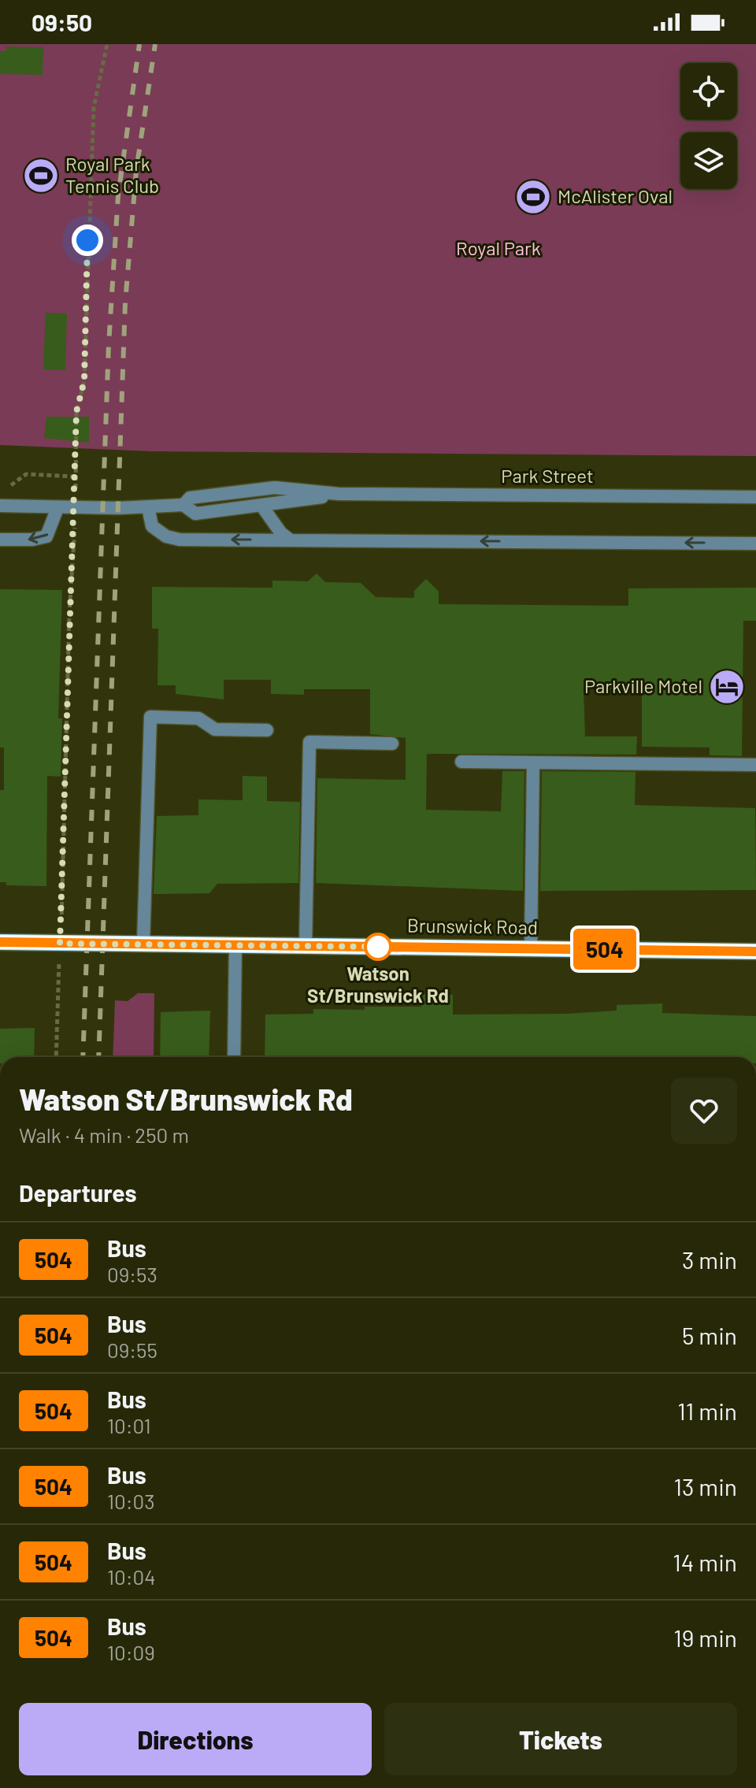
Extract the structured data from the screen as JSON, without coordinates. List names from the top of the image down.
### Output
{
  "streets": {
    "main road": ["Brunswick Road"],
    "street": ["Park Street"]
  },
  "parks": ["Royal Park"],
  "places": {
    "sports": ["Royal Park Tennis Club", "McAlister Oval"],
    "hotel": ["Parkville Motel"],
    "other": ["Watson St/Brunswick Rd"]
  },
  "lines": ["bus line 504"],
  "page": {
    "status": "09:50",
    "on_map": "504",
    "heading": [
      ["Watson St/Brunswick Rd", "Walk · 4 min · 250 m"],
      "Departures"
    ],
    "list": [
      {
        "mark": "504",
        "name": "Bus",
        "note": "09:53",
        "value": "3 min"
      },
      {
        "mark": "504",
        "name": "Bus",
        "note": "09:55",
        "value": "5 min"
      },
      {
        "mark": "504",
        "name": "Bus",
        "note": "10:01",
        "value": "11 min"
      },
      {
        "mark": "504",
        "name": "Bus",
        "note": "10:03",
        "value": "13 min"
      },
      {
        "mark": "504",
        "name": "Bus",
        "note": "10:04",
        "value": "14 min"
      },
      {
        "mark": "504",
        "name": "Bus",
        "note": "10:09",
        "value": "19 min"
      }
    ],
    "buttons": ["Directions", "Tickets"]
  }
}
